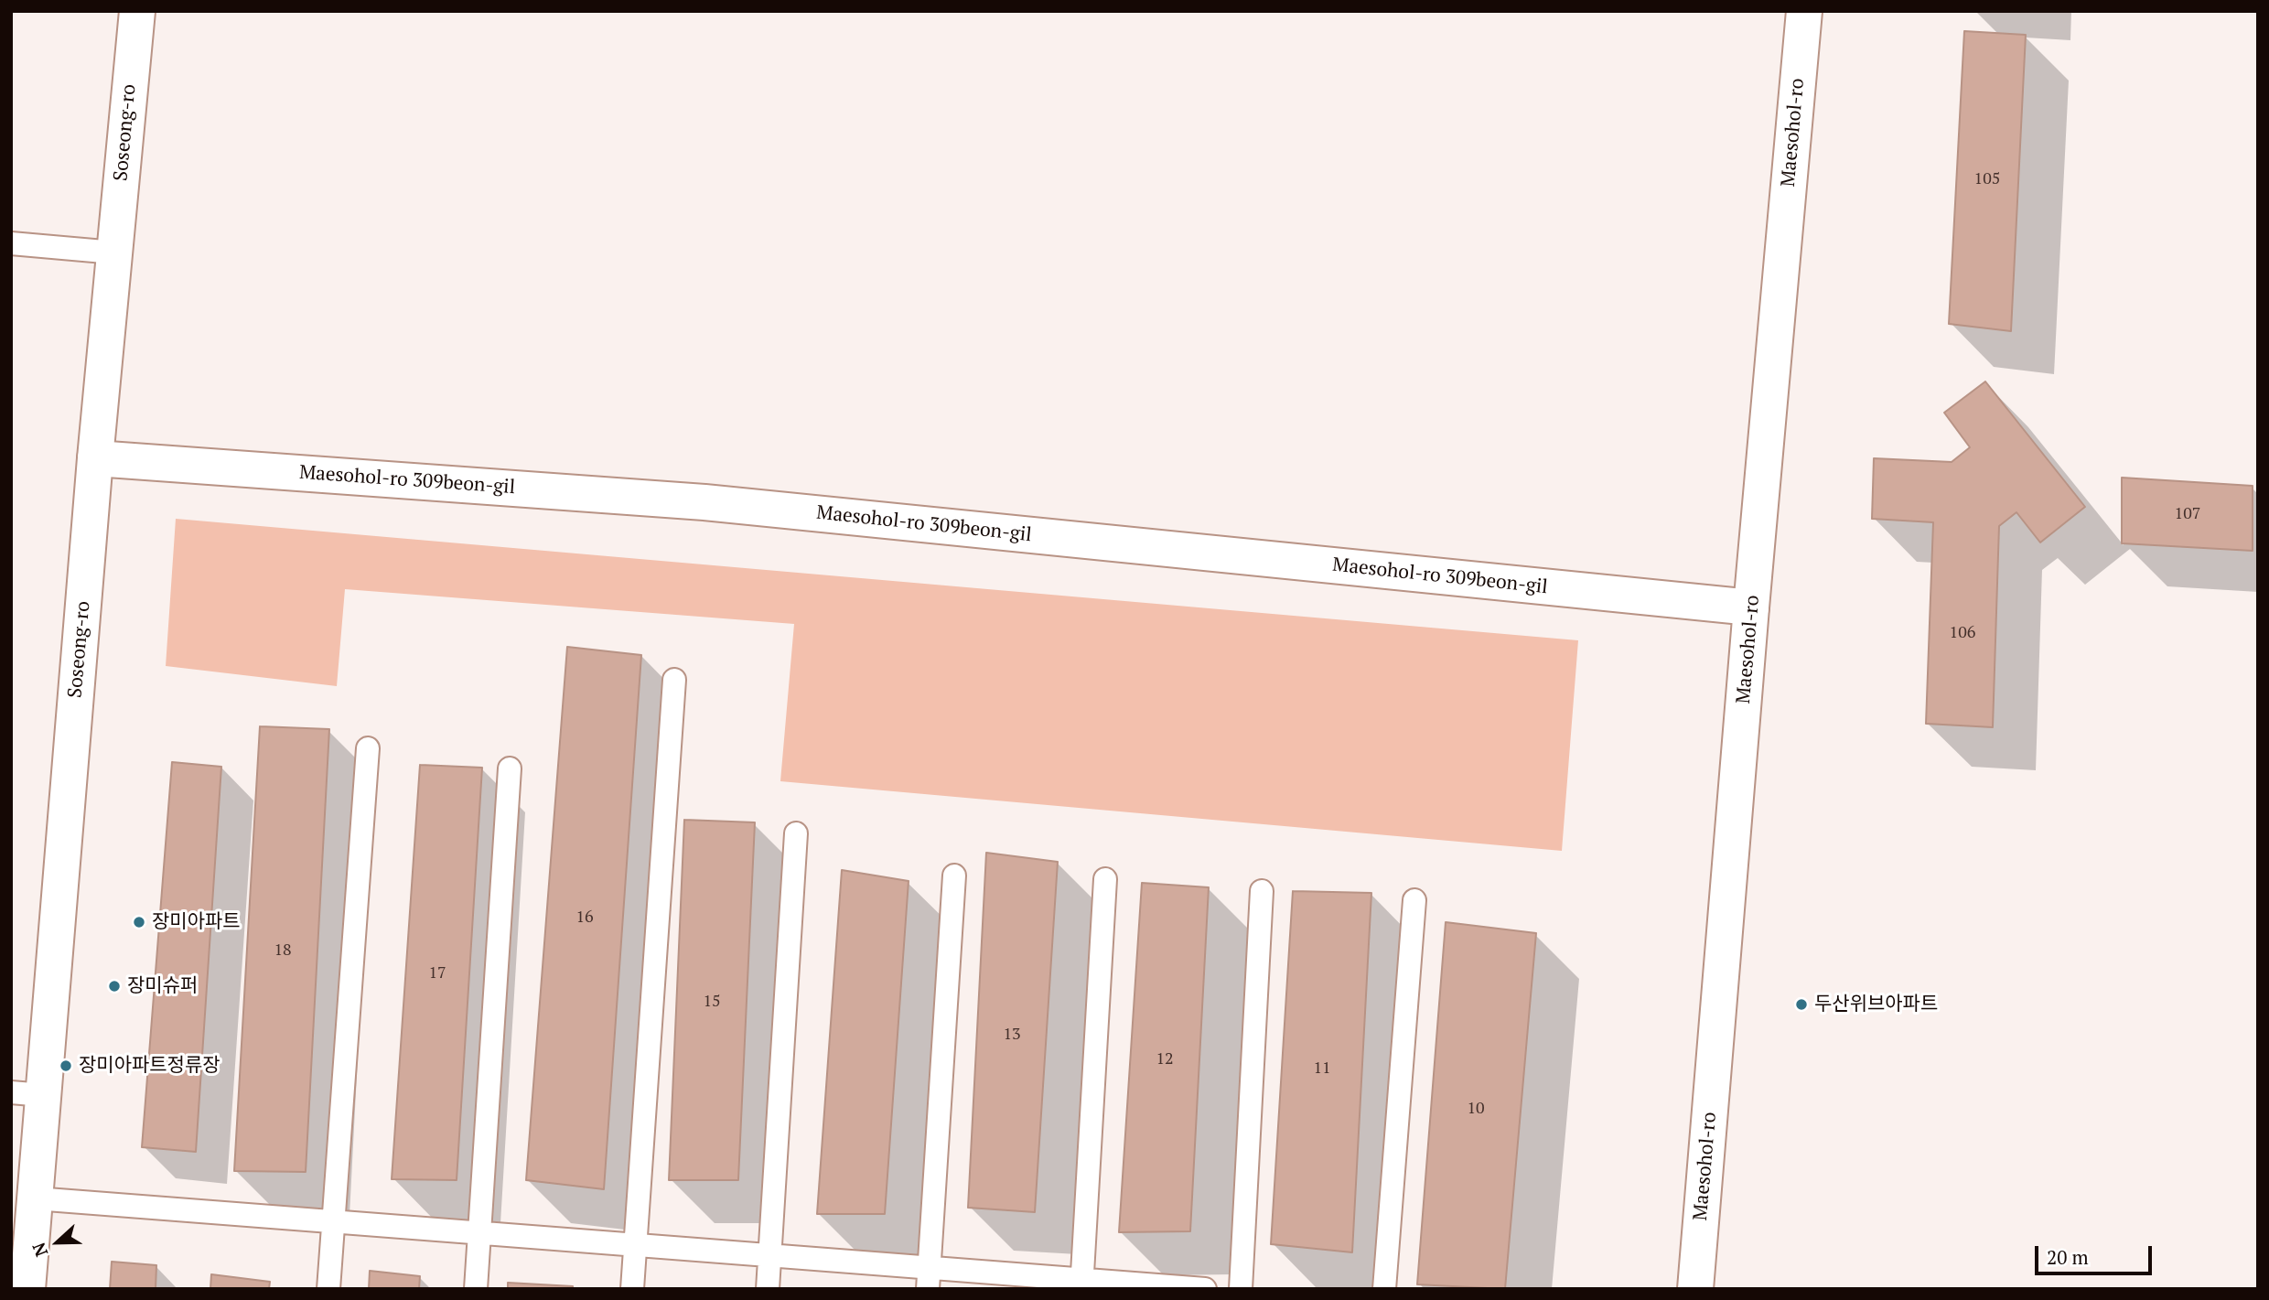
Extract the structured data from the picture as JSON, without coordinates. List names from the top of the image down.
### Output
{
  "streets": {
    "main road": ["Soseong-ro", "Maesohol-ro", "Maesohol-ro 309beon-gil"]
  },
  "crossings": [
    ["Soseong-ro", "Maesohol-ro 309beon-gil"],
    ["Maesohol-ro", "Maesohol-ro 309beon-gil"]
  ],
  "places": [
    "장미아파트",
    "장미슈퍼",
    "두산위브아파트",
    "장미아파트정류장"
  ],
  "house_numbers": [
    "105",
    "107",
    "106",
    "16",
    "18",
    "17",
    "15",
    "13",
    "12",
    "11",
    "10"
  ],
  "scale_bar": "20 m",
  "north": "left"
}
